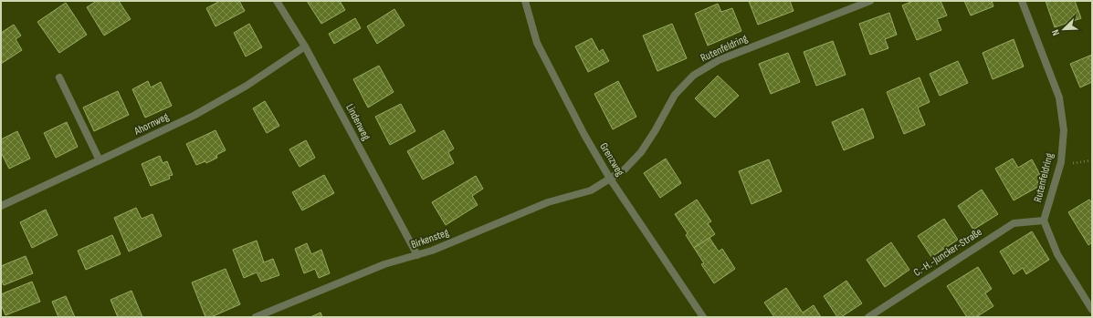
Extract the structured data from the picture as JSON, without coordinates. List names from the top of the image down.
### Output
{
  "streets": {
    "street": [
      "Rutenfeldring",
      "Lindenweg",
      "Ahornweg",
      "Grenzweg",
      "Birkensteg",
      "C.-H.-Juncker-Straße"
    ]
  },
  "crossings": [
    ["Rutenfeldring", "Grenzweg"],
    ["Rutenfeldring", "Birkensteg"],
    ["Rutenfeldring", "C.-H.-Juncker-Straße"],
    ["Lindenweg", "Ahornweg"],
    ["Lindenweg", "Birkensteg"],
    ["Grenzweg", "Birkensteg"]
  ],
  "north": "bottom left"
}
